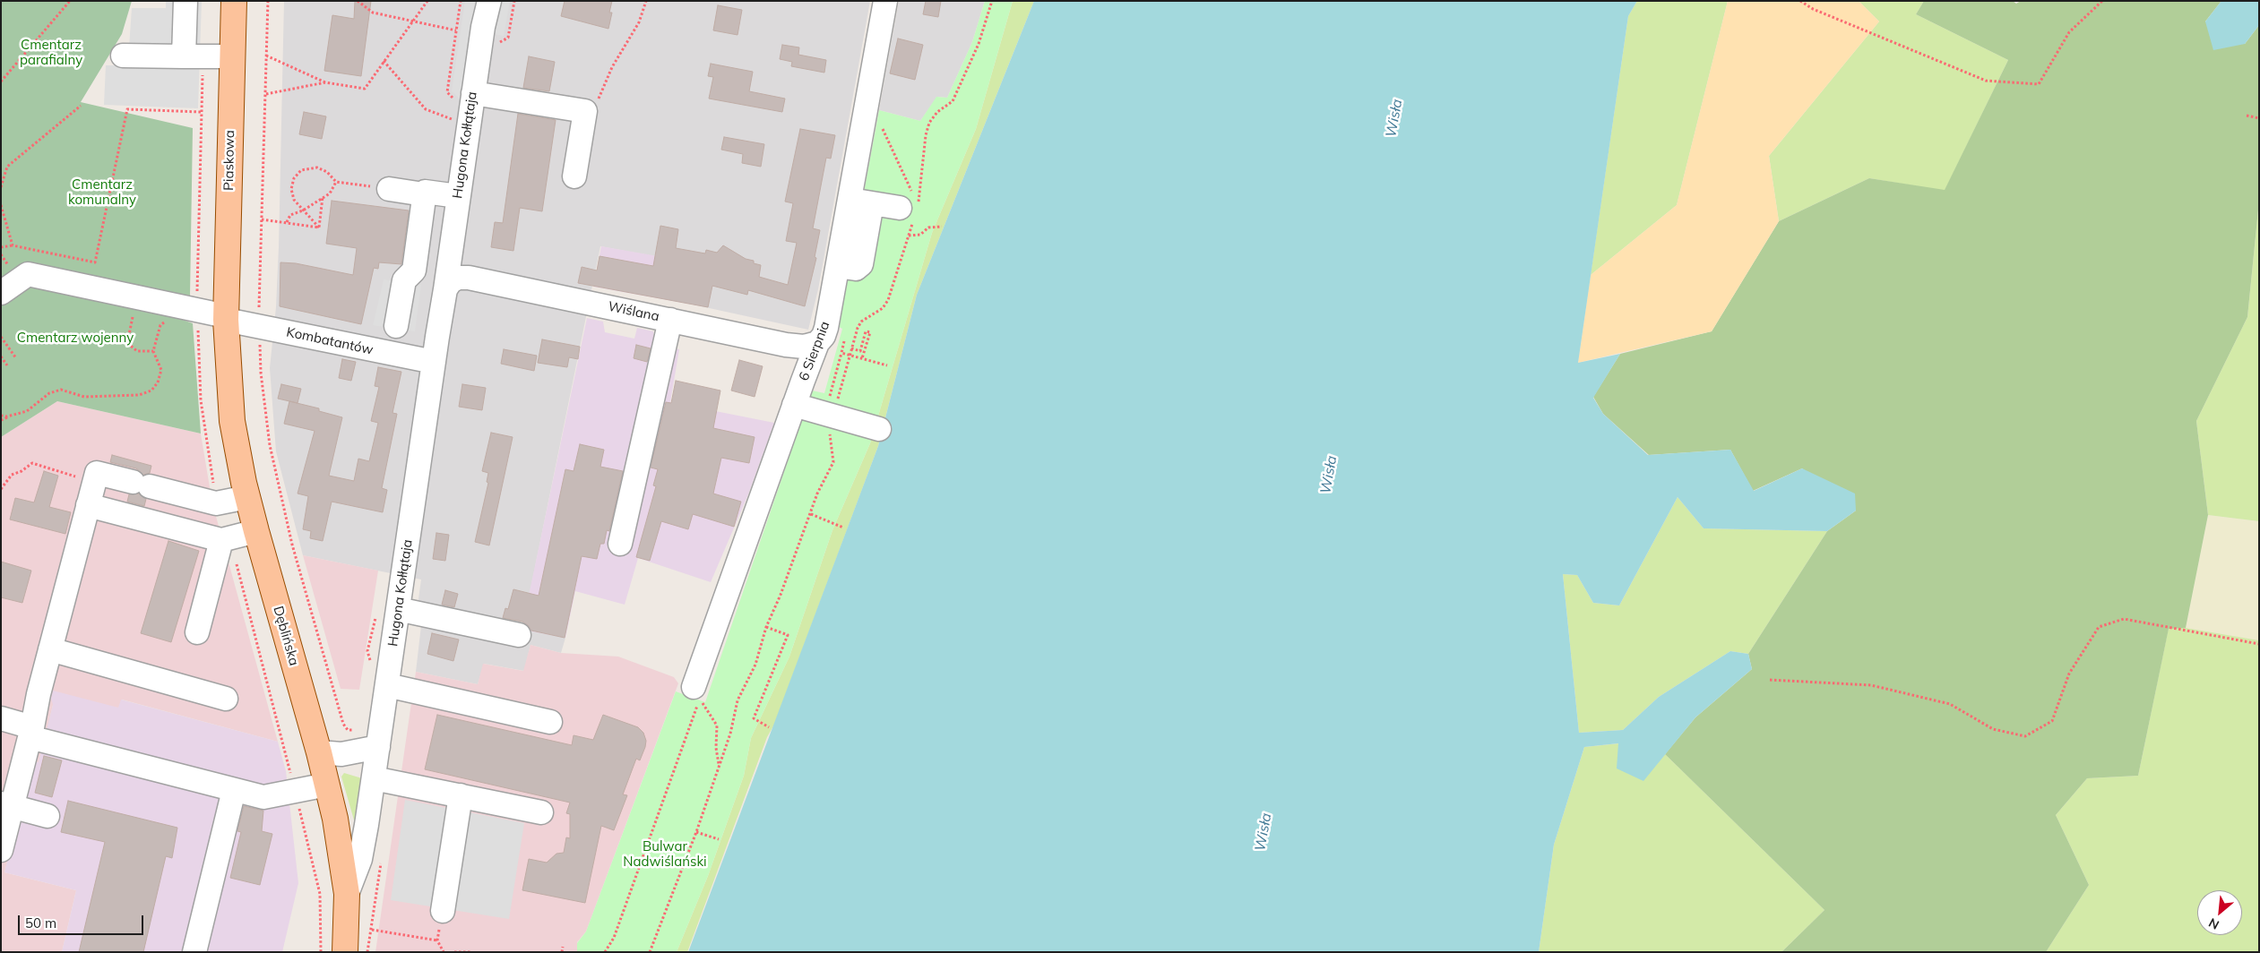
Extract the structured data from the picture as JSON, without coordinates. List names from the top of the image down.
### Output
{
  "streets": {
    "main road": ["Piaskowa", "Dęblińska"],
    "street": [
      "Hugona Kołłątaja",
      "Wiślana",
      "Kombatantów",
      "6 Sierpnia"
    ]
  },
  "crossings": [
    ["Hugona Kołłątaja", "Wiślana"],
    ["Hugona Kołłątaja", "Kombatantów"],
    ["Hugona Kołłątaja", "Dęblińska"],
    ["Piaskowa", "Kombatantów"],
    ["Piaskowa", "Dęblińska"],
    ["Wiślana", "6 Sierpnia"],
    ["Kombatantów", "Dęblińska"]
  ],
  "water": ["Wisła"],
  "parks": [
    "Cmentarz parafialny",
    "Cmentarz komunalny",
    "Cmentarz wojenny",
    "Bulwar Nadwiślański"
  ],
  "scale_bar": "50 m",
  "north": "bottom left"
}
